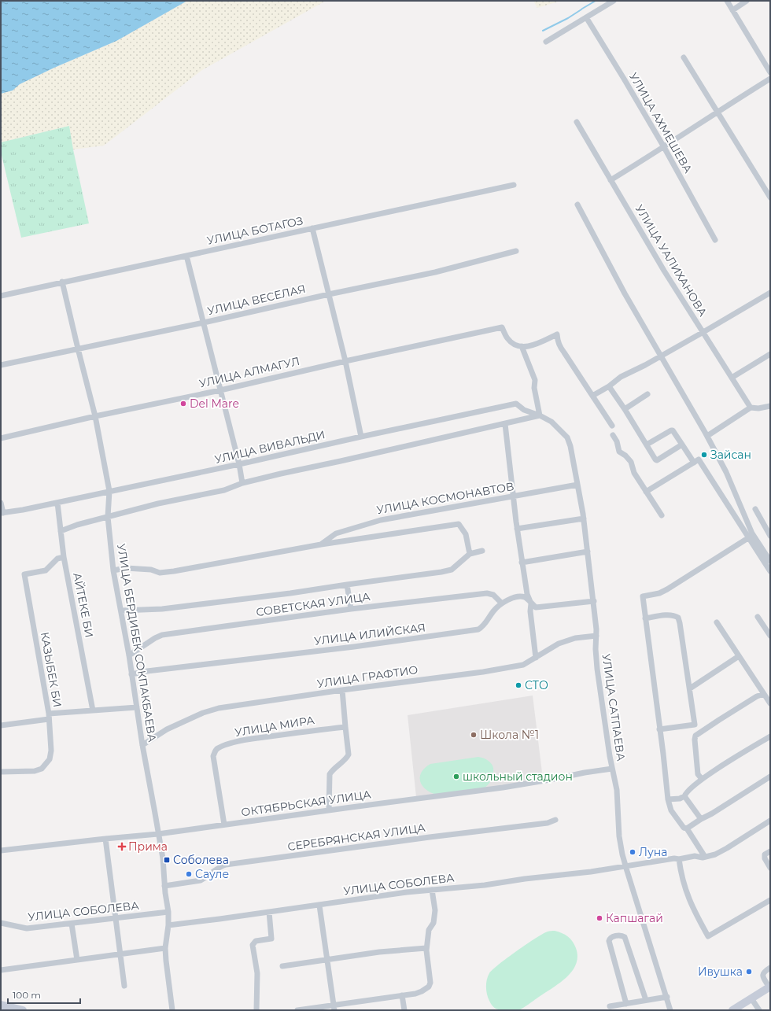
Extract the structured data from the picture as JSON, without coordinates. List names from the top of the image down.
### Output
{
  "streets": {
    "street": [
      "УЛИЦА АХМЕШЕВА",
      "УЛИЦА БОТАГОЗ",
      "УЛИЦА УАЛИХАНОВА",
      "УЛИЦА ВЕСЕЛАЯ",
      "УЛИЦА АЛМАГУЛ",
      "УЛИЦА ВИВАЛЬДИ",
      "УЛИЦА КОСМОНАВТОВ",
      "СОВЕТСКАЯ УЛИЦА",
      "АЙТЕКЕ БИ",
      "УЛИЦА ИЛИЙСКАЯ",
      "УЛИЦА БЕРДИБЕК СОКПАКБАЕВА",
      "КАЗЫБЕК БИ",
      "УЛИЦА ГРАФТИО",
      "УЛИЦА САТПАЕВА",
      "УЛИЦА МИРА",
      "ОКТЯБРЬСКАЯ УЛИЦА",
      "СЕРЕБРЯНСКАЯ УЛИЦА",
      "УЛИЦА СОБОЛЕВА"
    ]
  },
  "crossings": [
    ["УЛИЦА БОТАГОЗ", "УЛИЦА БЕРДИБЕК СОКПАКБАЕВА"],
    ["УЛИЦА ВЕСЕЛАЯ", "УЛИЦА БЕРДИБЕК СОКПАКБАЕВА"],
    ["УЛИЦА АЛМАГУЛ", "УЛИЦА БЕРДИБЕК СОКПАКБАЕВА"],
    ["УЛИЦА ВИВАЛЬДИ", "АЙТЕКЕ БИ"],
    ["УЛИЦА ВИВАЛЬДИ", "УЛИЦА БЕРДИБЕК СОКПАКБАЕВА"],
    ["УЛИЦА ВИВАЛЬДИ", "УЛИЦА САТПАЕВА"],
    ["УЛИЦА КОСМОНАВТОВ", "УЛИЦА БЕРДИБЕК СОКПАКБАЕВА"],
    ["УЛИЦА КОСМОНАВТОВ", "УЛИЦА САТПАЕВА"],
    ["СОВЕТСКАЯ УЛИЦА", "УЛИЦА ИЛИЙСКАЯ"],
    ["СОВЕТСКАЯ УЛИЦА", "УЛИЦА БЕРДИБЕК СОКПАКБАЕВА"],
    ["АЙТЕКЕ БИ", "КАЗЫБЕК БИ"],
    ["УЛИЦА ИЛИЙСКАЯ", "УЛИЦА БЕРДИБЕК СОКПАКБАЕВА"],
    ["УЛИЦА ИЛИЙСКАЯ", "УЛИЦА САТПАЕВА"],
    ["УЛИЦА БЕРДИБЕК СОКПАКБАЕВА", "УЛИЦА ГРАФТИО"],
    ["УЛИЦА БЕРДИБЕК СОКПАКБАЕВА", "ОКТЯБРЬСКАЯ УЛИЦА"],
    ["УЛИЦА БЕРДИБЕК СОКПАКБАЕВА", "СЕРЕБРЯНСКАЯ УЛИЦА"],
    ["УЛИЦА БЕРДИБЕК СОКПАКБАЕВА", "УЛИЦА СОБОЛЕВА"],
    ["УЛИЦА ГРАФТИО", "УЛИЦА САТПАЕВА"],
    ["УЛИЦА САТПАЕВА", "ОКТЯБРЬСКАЯ УЛИЦА"],
    ["УЛИЦА САТПАЕВА", "УЛИЦА СОБОЛЕВА"],
    ["УЛИЦА МИРА", "ОКТЯБРЬСКАЯ УЛИЦА"]
  ],
  "places": {
    "other": [
      "Del Mare",
      "Зайсан",
      "СТО",
      "Школа №1",
      "школьный стадион",
      "Луна",
      "Сауле",
      "Капшагай",
      "Ивушка"
    ],
    "health": ["Прима"],
    "transit": ["Соболева"]
  },
  "scale_bar": "100 m"
}
